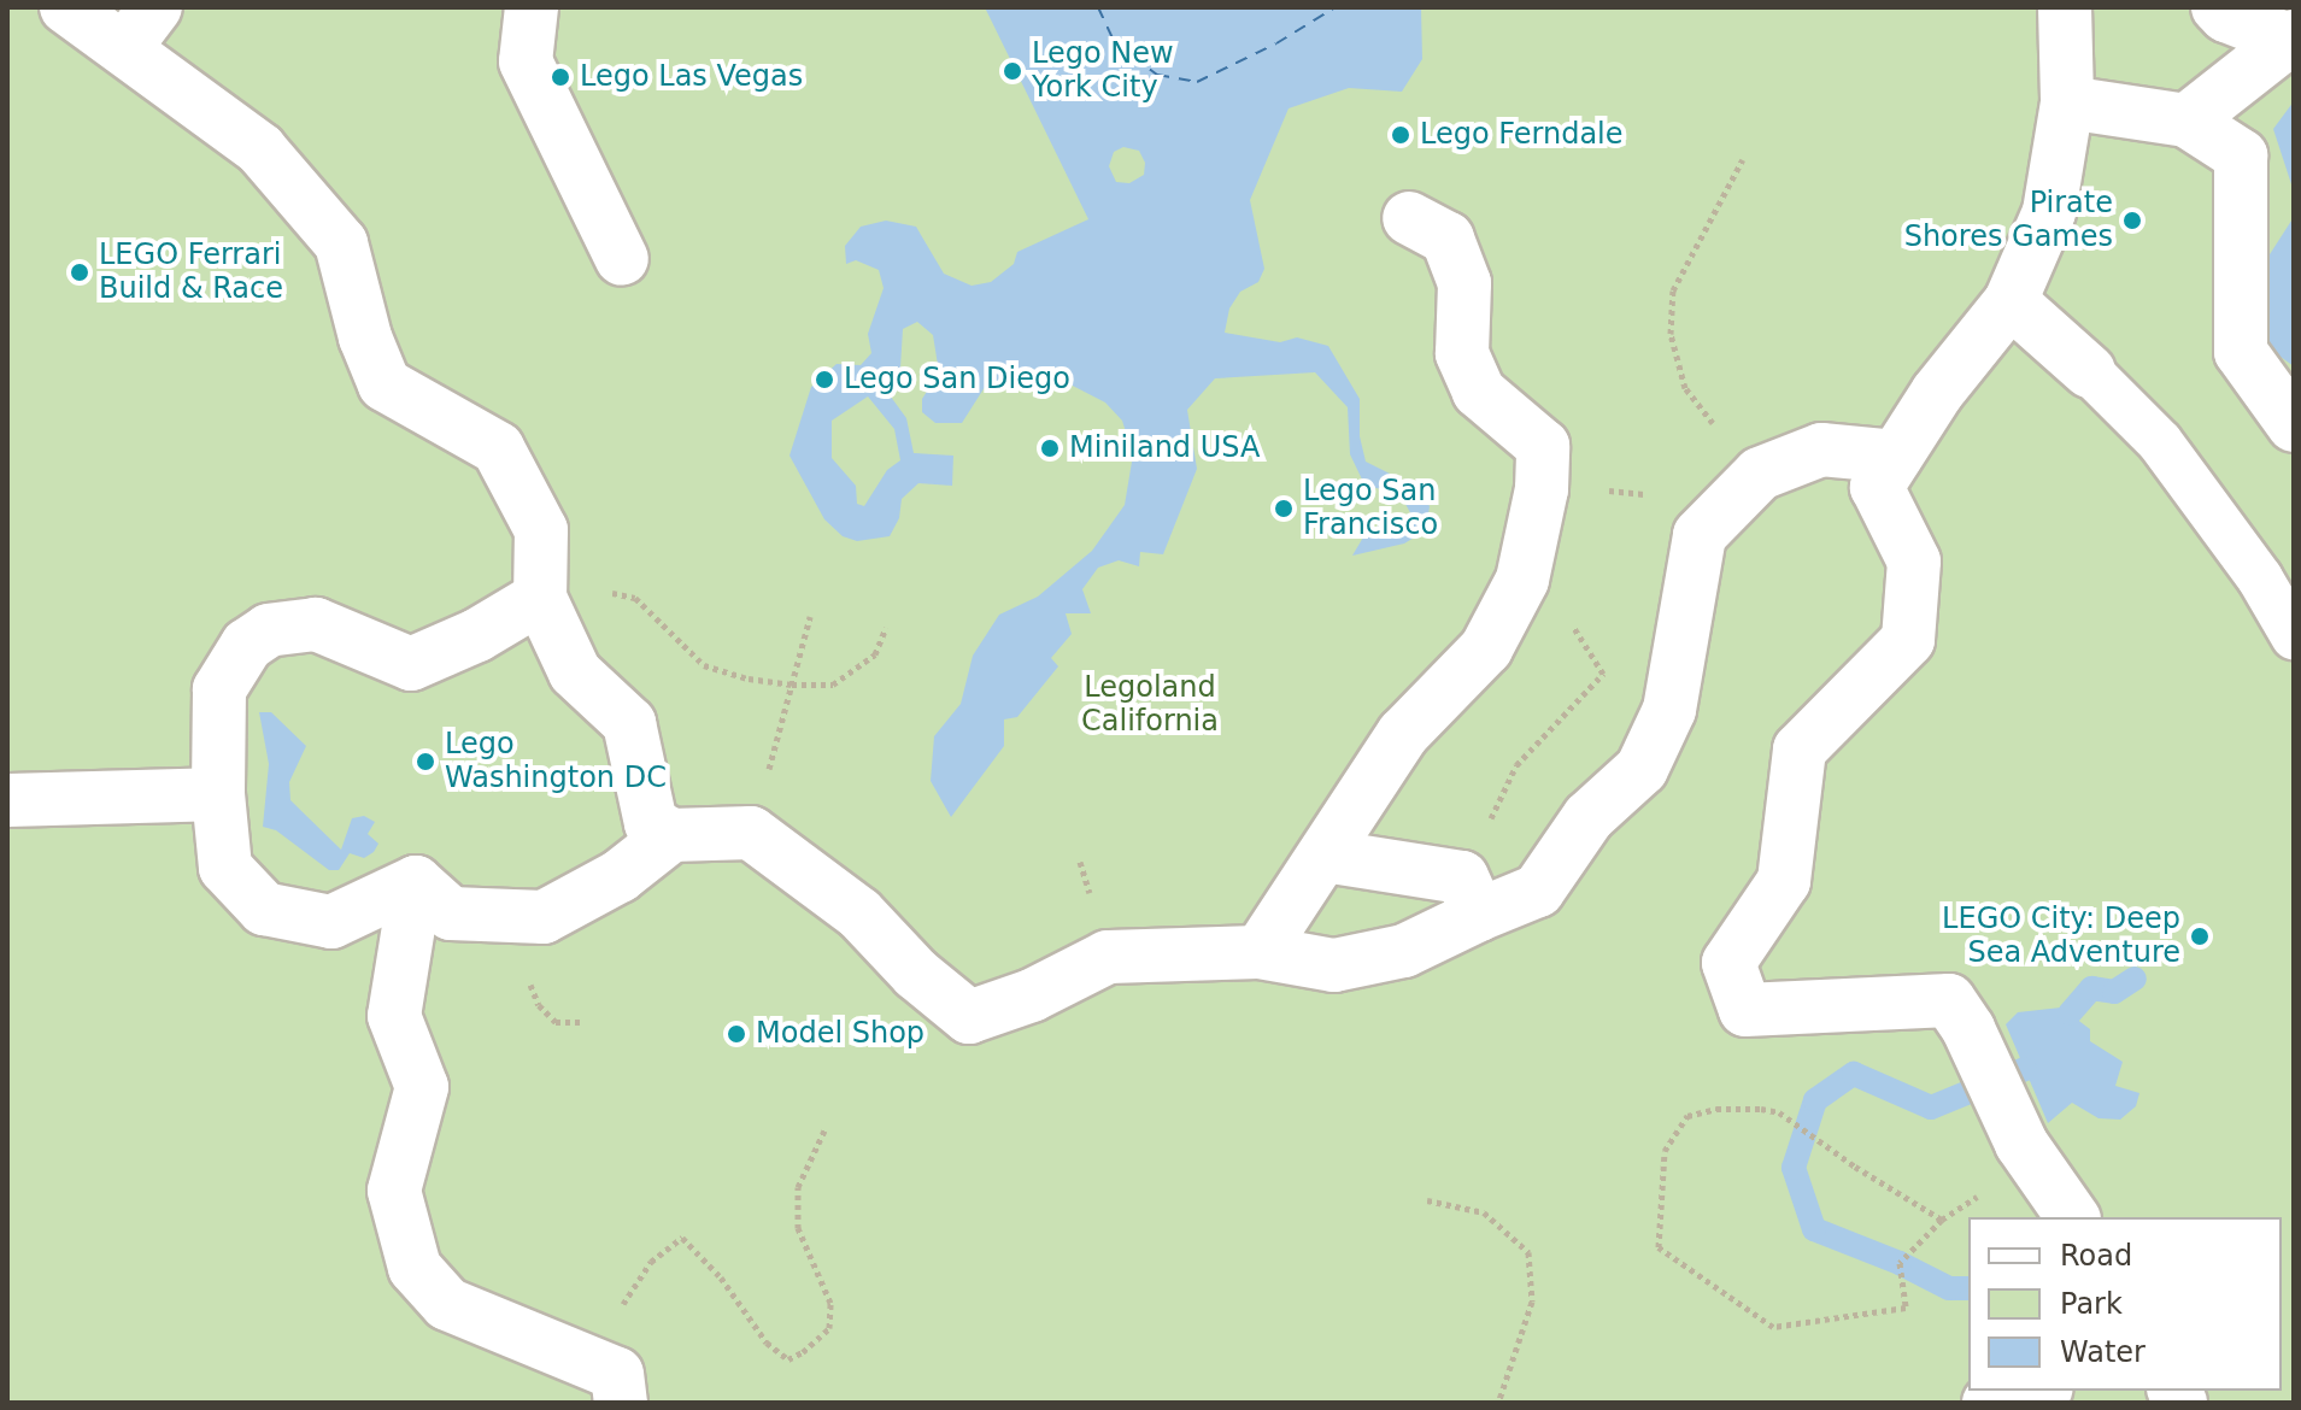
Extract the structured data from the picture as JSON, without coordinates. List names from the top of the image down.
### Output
{
  "parks": ["Legoland California"],
  "places": [
    "Lego New York City",
    "Lego Las Vegas",
    "Lego Ferndale",
    "Pirate Shores Games",
    "LEGO Ferrari Build & Race",
    "Lego San Diego",
    "Miniland USA",
    "Lego San Francisco",
    "Lego Washington DC",
    "LEGO City: Deep Sea Adventure",
    "Model Shop"
  ],
  "legend": ["Road", "Park", "Water"]
}
